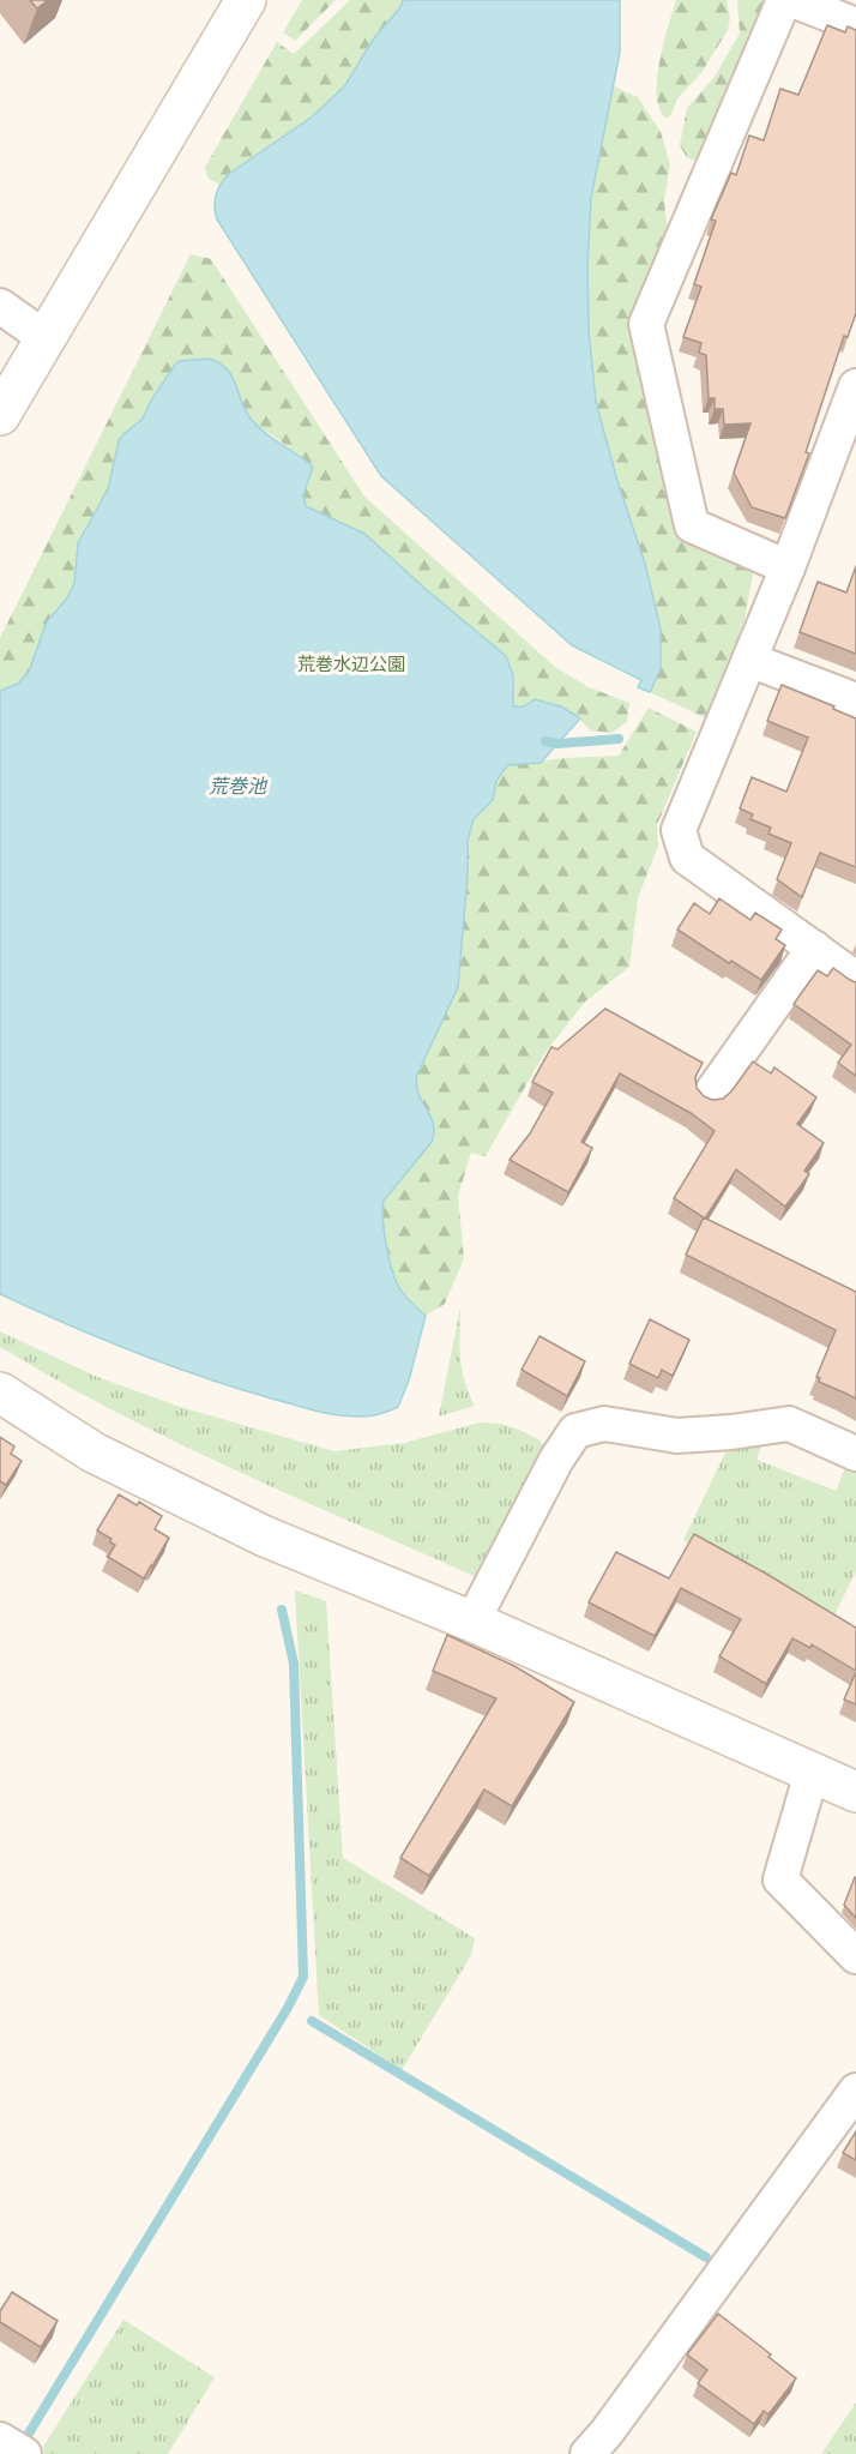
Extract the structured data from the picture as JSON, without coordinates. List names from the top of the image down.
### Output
{
  "water": ["荒巻池"],
  "parks": ["荒巻水辺公園"]
}
